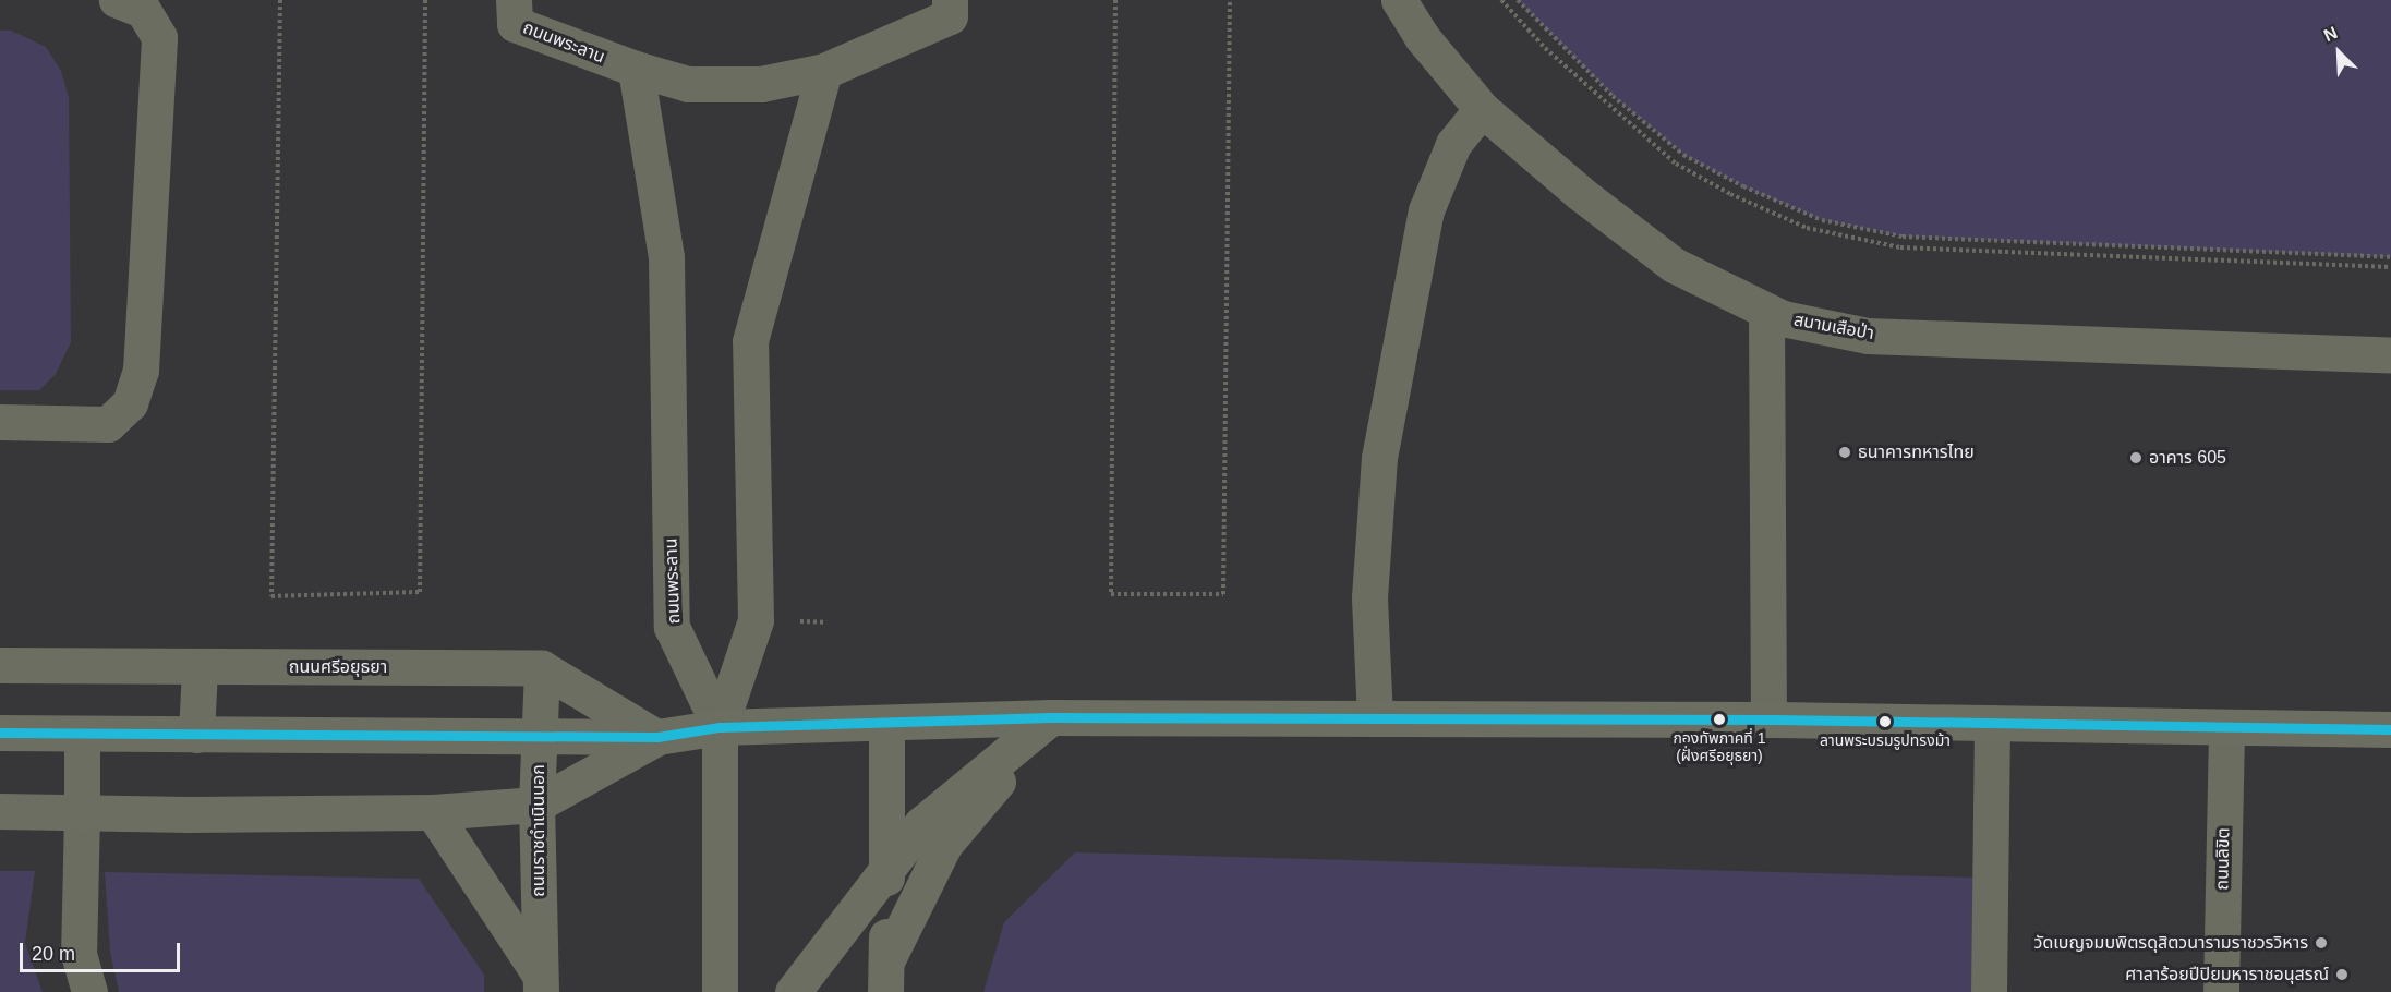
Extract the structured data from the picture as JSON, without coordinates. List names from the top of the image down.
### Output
{
  "streets": {
    "main road": ["ถนนศรีอยุธยา", "ถนนราชดำเนินนอก"],
    "street": ["ถนนพระลาน", "สนามเสือป่า", "ถนนลิขิต"]
  },
  "crossings": [
    ["ถนนศรีอยุธยา", "ถนนราชดำเนินนอก"]
  ],
  "places": [
    "ธนาคารทหารไทย",
    "อาคาร 605",
    "กองทัพภาคที่ 1 (ฝั่งศรีอยุธยา)",
    "ลานพระบรมรูปทรงม้า",
    "วัดเบญจมบพิตรดุสิตวนารามราชวรวิหาร",
    "ศาลาร้อยปีปิยมหาราชอนุสรณ์"
  ],
  "scale_bar": "20 m",
  "north": "top left"
}
